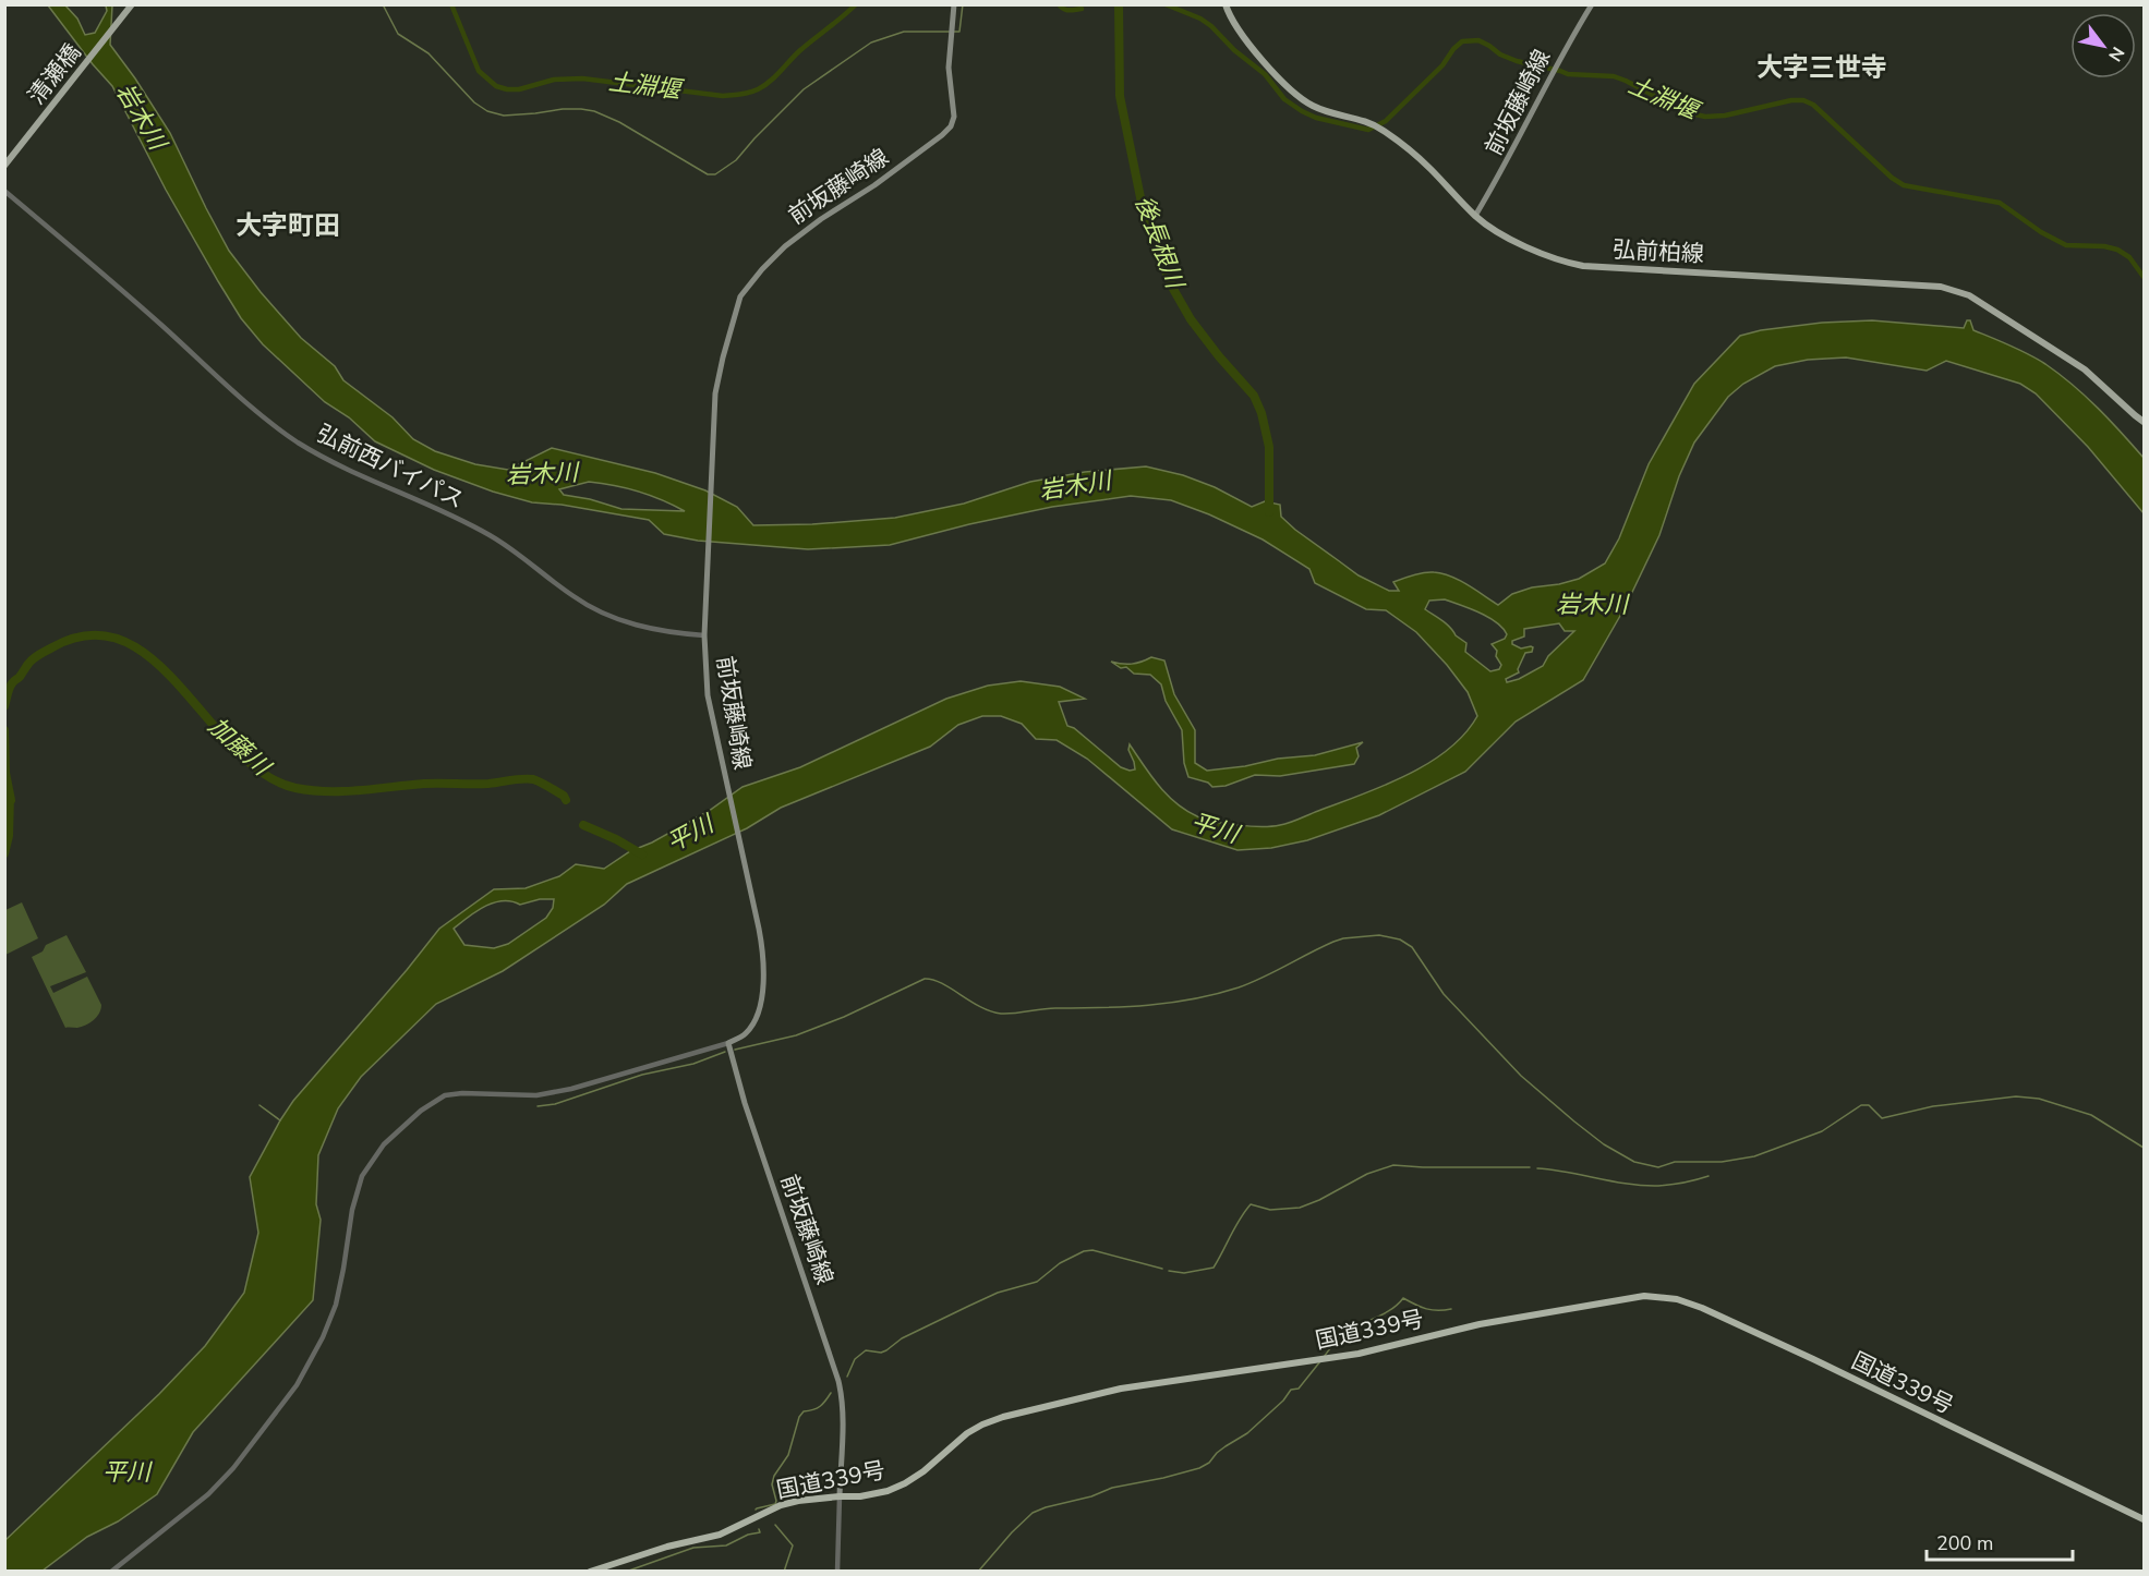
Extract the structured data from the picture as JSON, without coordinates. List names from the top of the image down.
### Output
{
  "streets": {
    "highway": ["国道339号"],
    "main road": ["清瀬橋", "前坂藤崎線", "弘前柏線"],
    "street": ["弘前西バイパス"]
  },
  "crossings": [
    ["前坂藤崎線", "弘前柏線"],
    ["前坂藤崎線", "弘前西バイパス"],
    ["前坂藤崎線", "国道339号"]
  ],
  "districts": ["大字三世寺", "大字町田"],
  "water": [
    "土淵堰",
    "岩木川",
    "後長根川",
    "加藤川",
    "平川"
  ],
  "scale_bar": "200 m",
  "north": "bottom right"
}
